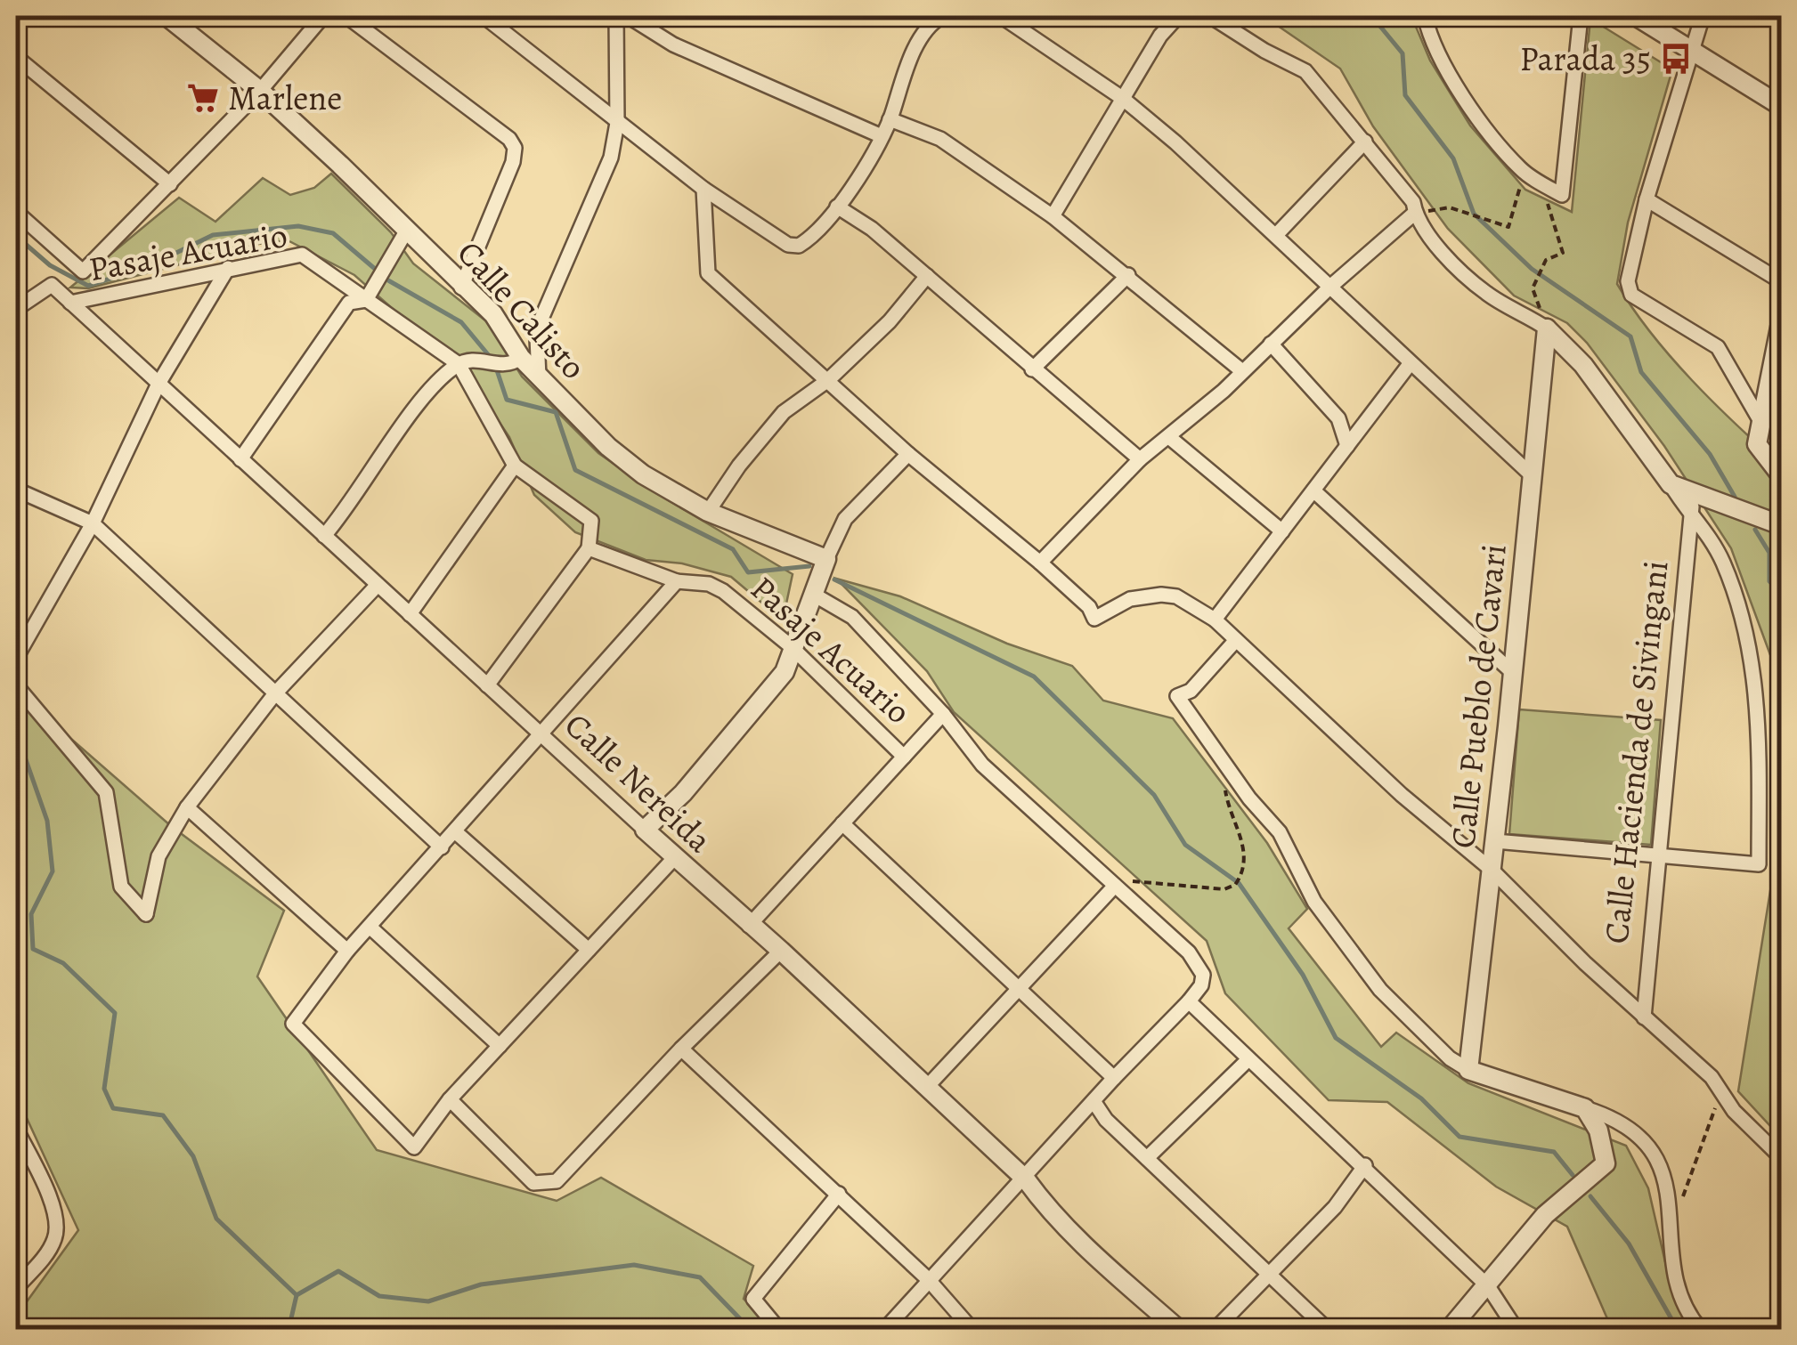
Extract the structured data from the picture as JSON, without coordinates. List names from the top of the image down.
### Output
{
  "streets": {
    "street": [
      "Pasaje Acuario",
      "Calle Calisto",
      "Calle Pueblo de Cavari",
      "Calle Hacienda de Sivingani",
      "Calle Nereida"
    ]
  },
  "crossings": [
    ["Pasaje Acuario", "Calle Nereida"]
  ],
  "places": {
    "bus stop": ["Parada 35"],
    "supermarket": ["Marlene"]
  }
}
